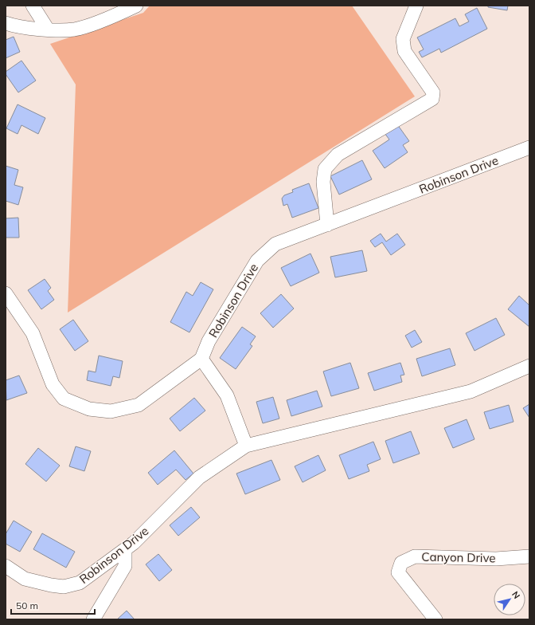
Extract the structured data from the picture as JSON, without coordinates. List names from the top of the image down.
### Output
{
  "streets": {
    "street": ["Robinson Drive", "Canyon Drive"]
  },
  "scale_bar": "50 m",
  "north": "top right"
}
